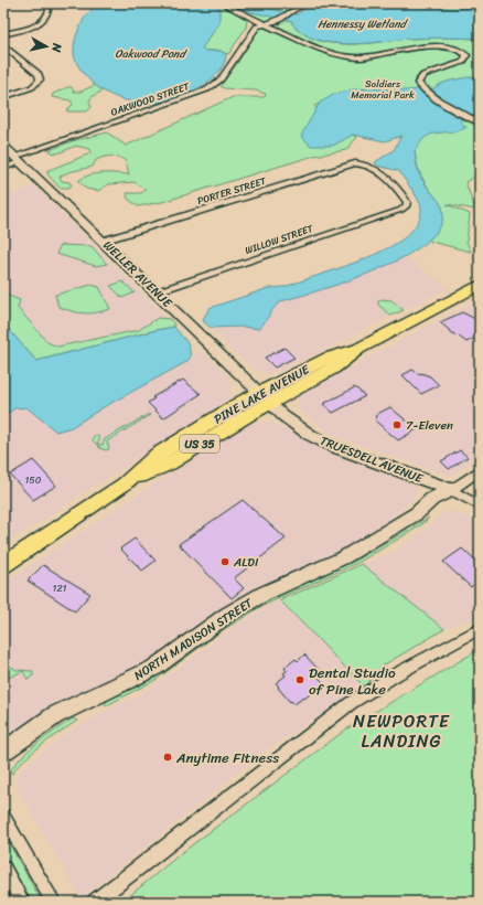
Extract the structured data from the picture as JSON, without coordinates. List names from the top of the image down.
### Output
{
  "streets": {
    "main road": ["PINE LAKE AVENUE", "US 35"],
    "street": [
      "OAKWOOD STREET",
      "PORTER STREET",
      "WILLOW STREET",
      "WELLER AVENUE",
      "TRUESDELL AVENUE",
      "NORTH MADISON STREET"
    ]
  },
  "crossings": [
    ["OAKWOOD STREET", "WELLER AVENUE"],
    ["PORTER STREET", "WILLOW STREET"],
    ["PORTER STREET", "WELLER AVENUE"],
    ["WILLOW STREET", "WELLER AVENUE"],
    ["WELLER AVENUE", "PINE LAKE AVENUE"],
    ["WELLER AVENUE", "TRUESDELL AVENUE"],
    ["PINE LAKE AVENUE", "TRUESDELL AVENUE"],
    ["TRUESDELL AVENUE", "NORTH MADISON STREET"]
  ],
  "districts": ["NEWPORTE LANDING"],
  "water": ["Hennessy Wetland", "Oakwood Pond"],
  "parks": ["Soldiers Memorial Park"],
  "places": [
    "7-Eleven",
    "ALDI",
    "Dental Studio of Pine Lake",
    "Anytime Fitness"
  ],
  "house_numbers": ["150", "121"],
  "north": "right"
}
